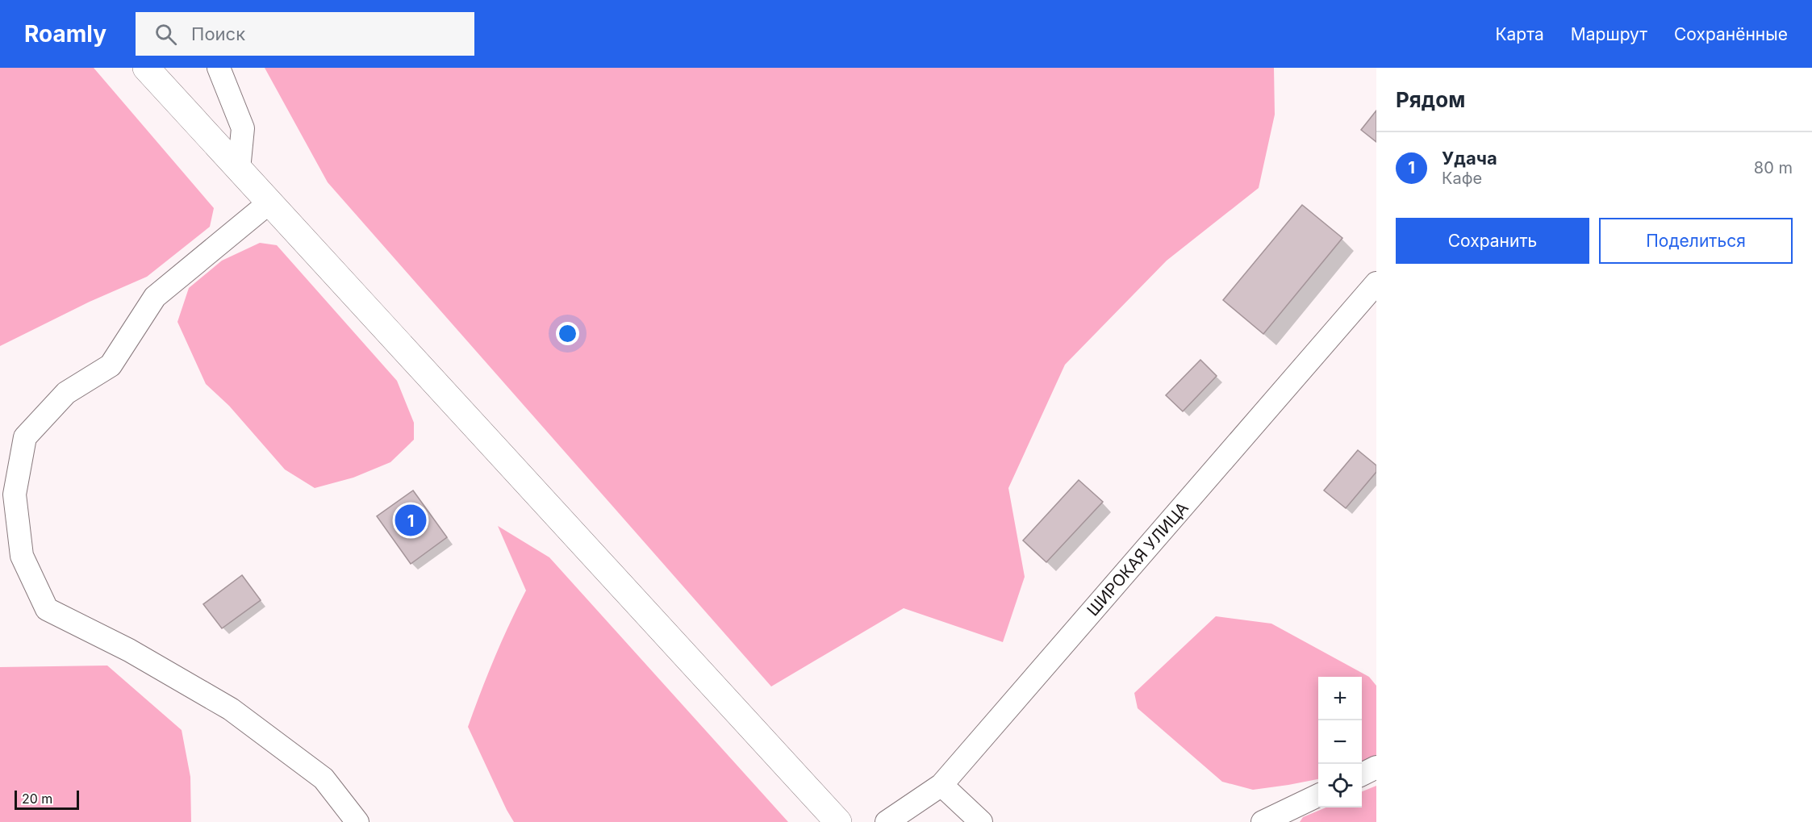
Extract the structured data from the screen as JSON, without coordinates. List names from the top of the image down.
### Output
{
  "streets": {
    "street": ["ШИРОКАЯ УЛИЦА"]
  },
  "scale_bar": "20 m",
  "page": {
    "header": "Roamly",
    "search": "Поиск",
    "nav": ["Карта", "Маршрут", "Сохранённые"],
    "heading": "Рядом",
    "list": [
      {
        "mark": "1",
        "name": "Удача",
        "note": "Кафе",
        "value": "80 m"
      }
    ],
    "buttons": ["Сохранить", "Поделиться"],
    "pins": "1",
    "map_buttons": ["+", "−"],
    "scale": "20 m"
  }
}
